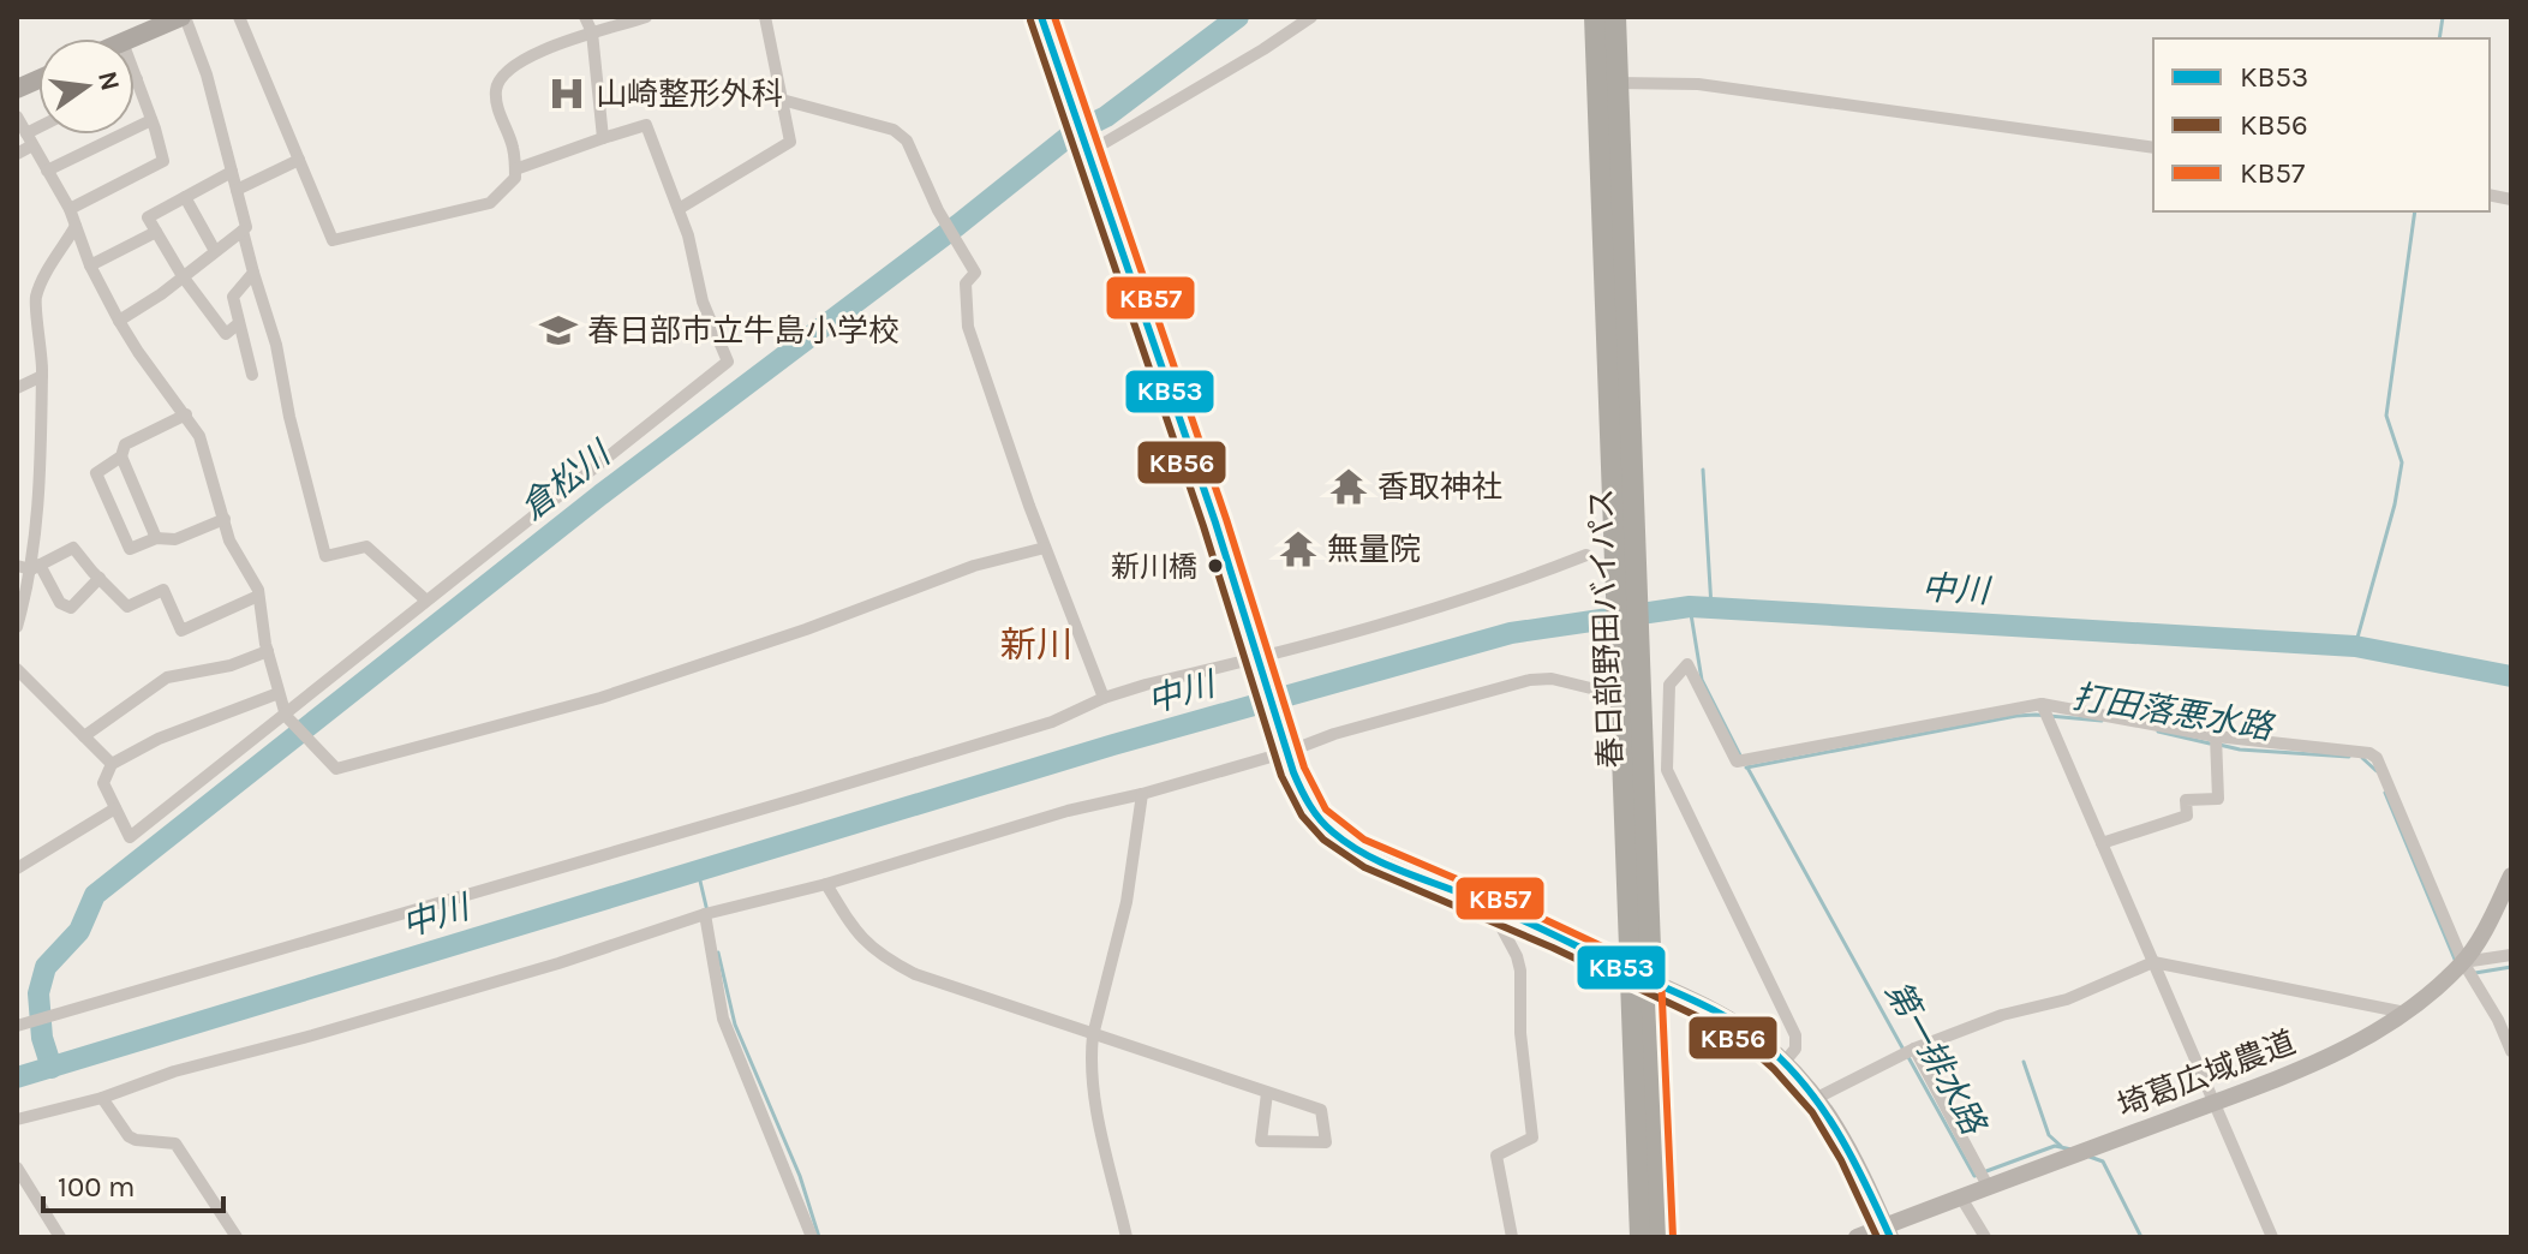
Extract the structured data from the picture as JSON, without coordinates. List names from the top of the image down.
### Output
{
  "streets": {
    "highway": ["春日部野田バイパス"],
    "main road": ["埼葛広域農道"]
  },
  "districts": ["新川"],
  "water": [
    "倉松川",
    "中川",
    "打田落悪水路",
    "第一排水路"
  ],
  "places": {
    "hospital": ["山崎整形外科"],
    "school or university": ["春日部市立牛島小学校"],
    "temple": ["香取神社", "無量院"],
    "other": ["新川橋"]
  },
  "lines": ["transit line KB53", "transit line KB57", "transit line KB56"],
  "legend": ["KB53", "KB56", "KB57"],
  "scale_bar": "100 m",
  "north": "right"
}
